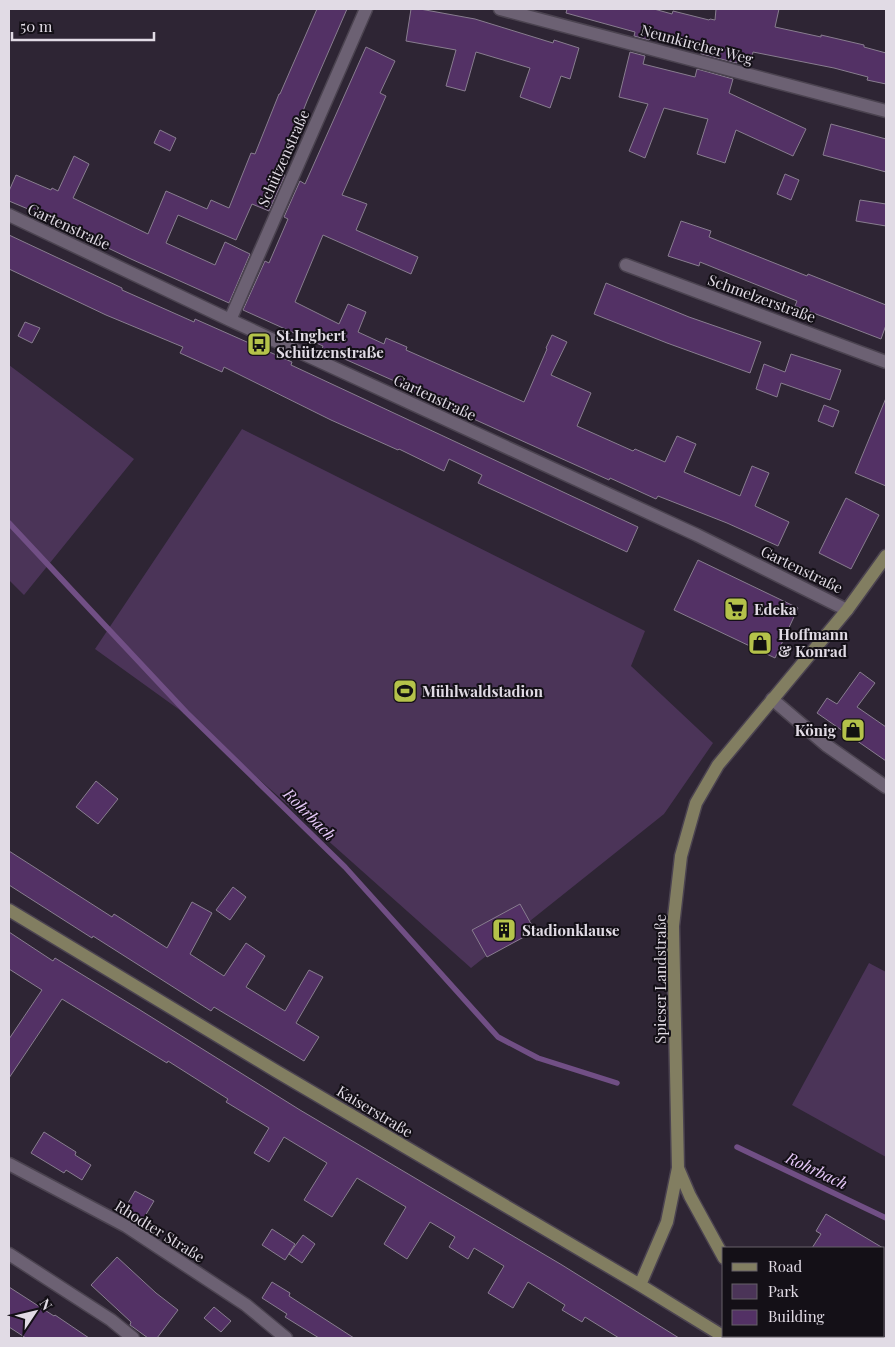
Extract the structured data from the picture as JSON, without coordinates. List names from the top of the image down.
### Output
{
  "streets": {
    "street": [
      "Neunkircher Weg",
      "Schützenstraße",
      "Gartenstraße",
      "Schmelzerstraße",
      "Spieser Landstraße",
      "Kaiserstraße",
      "Rhodter Straße"
    ]
  },
  "crossings": [
    ["Schützenstraße", "Gartenstraße"],
    ["Gartenstraße", "Spieser Landstraße"],
    ["Spieser Landstraße", "Kaiserstraße"]
  ],
  "water": ["Rohrbach"],
  "places": {
    "bus stop": ["St.Ingbert Schützenstraße"],
    "supermarket": ["Edeka"],
    "shop": ["Hoffmann & Konrad", "König"],
    "sports": ["Mühlwaldstadion"],
    "building": ["Stadionklause"]
  },
  "legend": ["Road", "Park", "Building"],
  "scale_bar": "50 m",
  "north": "top right"
}
